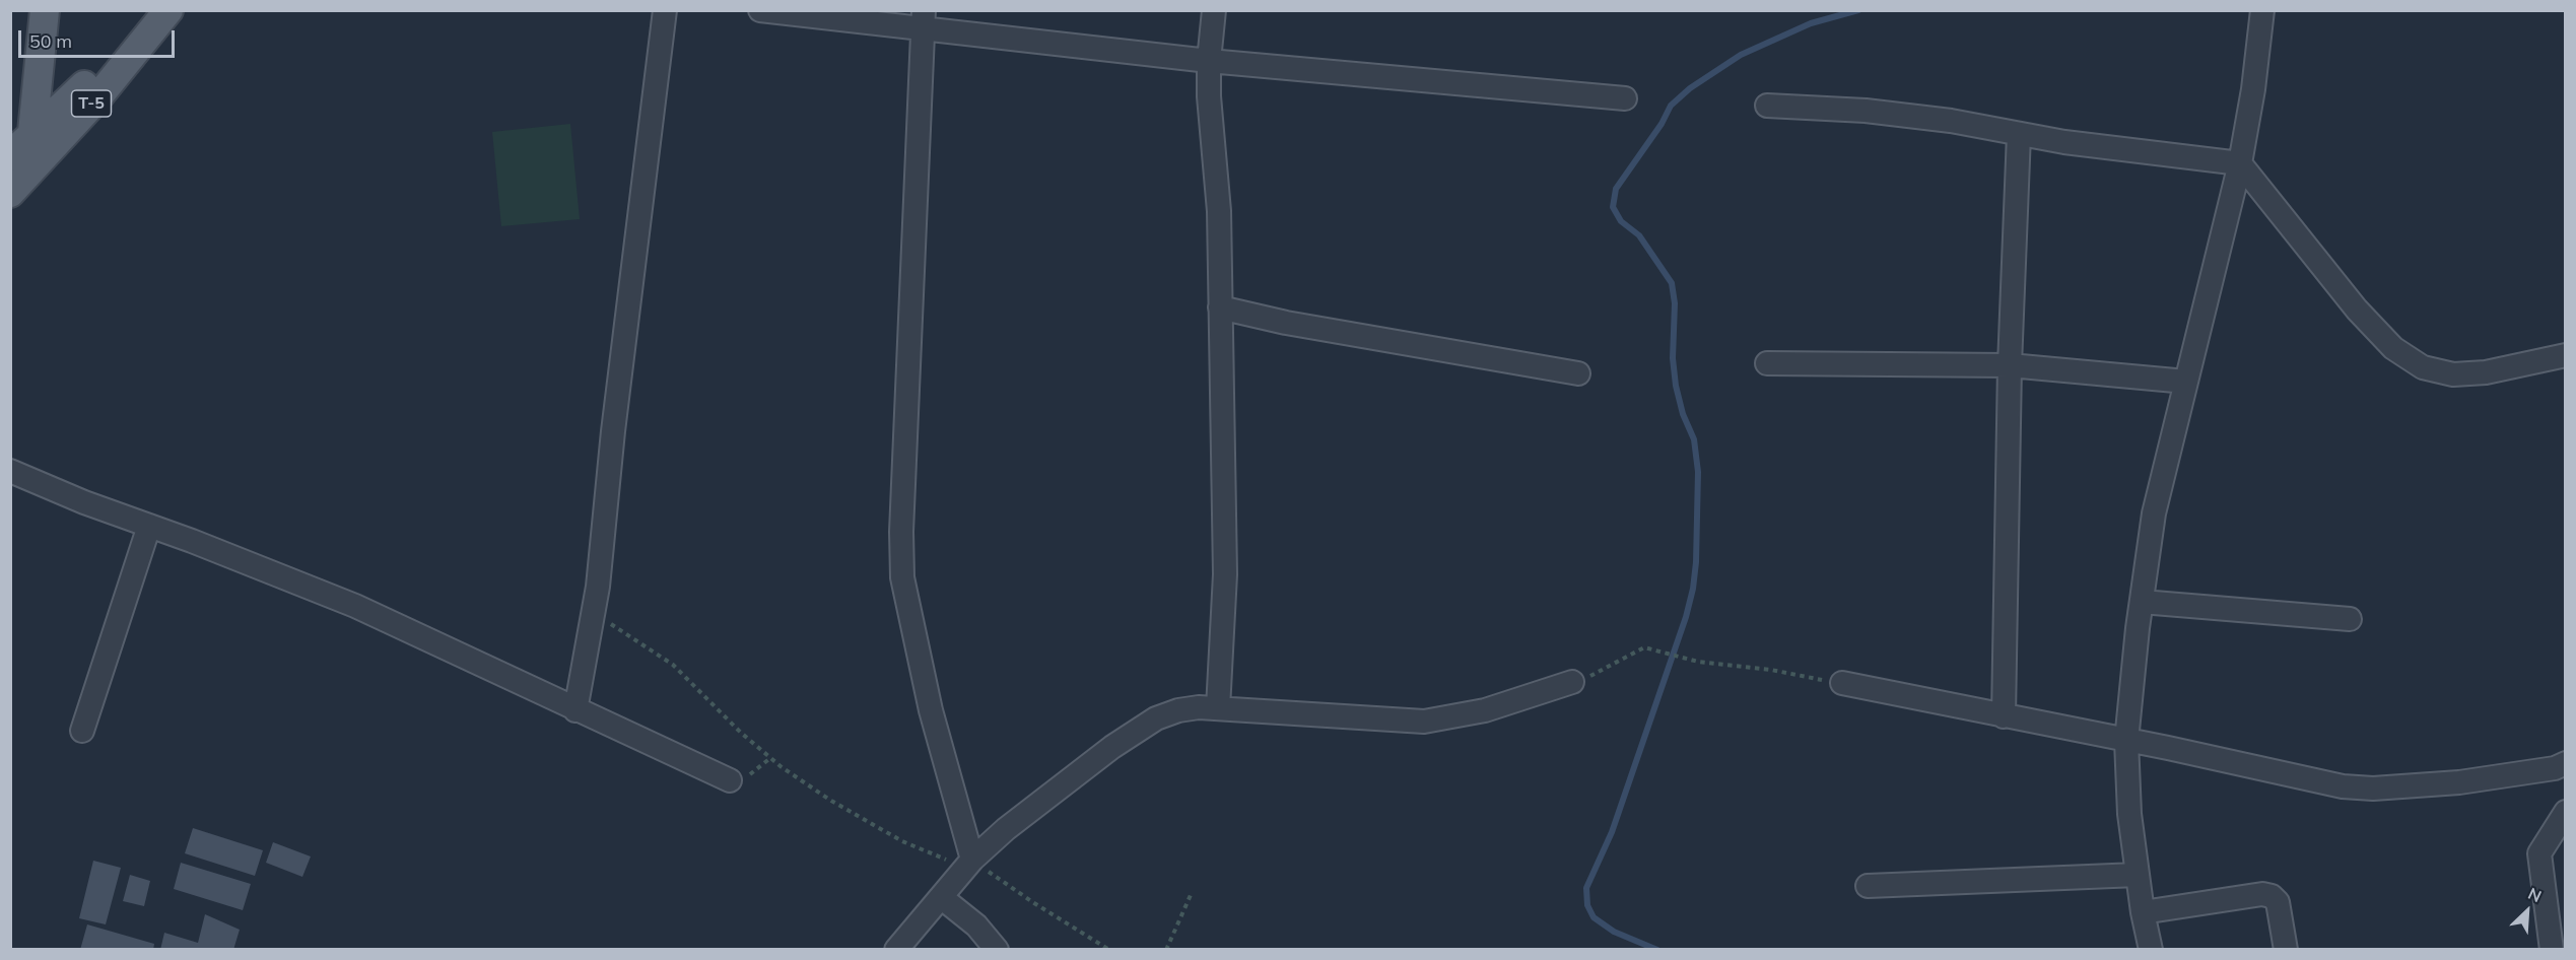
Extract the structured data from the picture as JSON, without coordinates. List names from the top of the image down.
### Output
{
  "streets": {
    "main road": ["T-5"]
  },
  "scale_bar": "50 m",
  "north": "top right"
}
